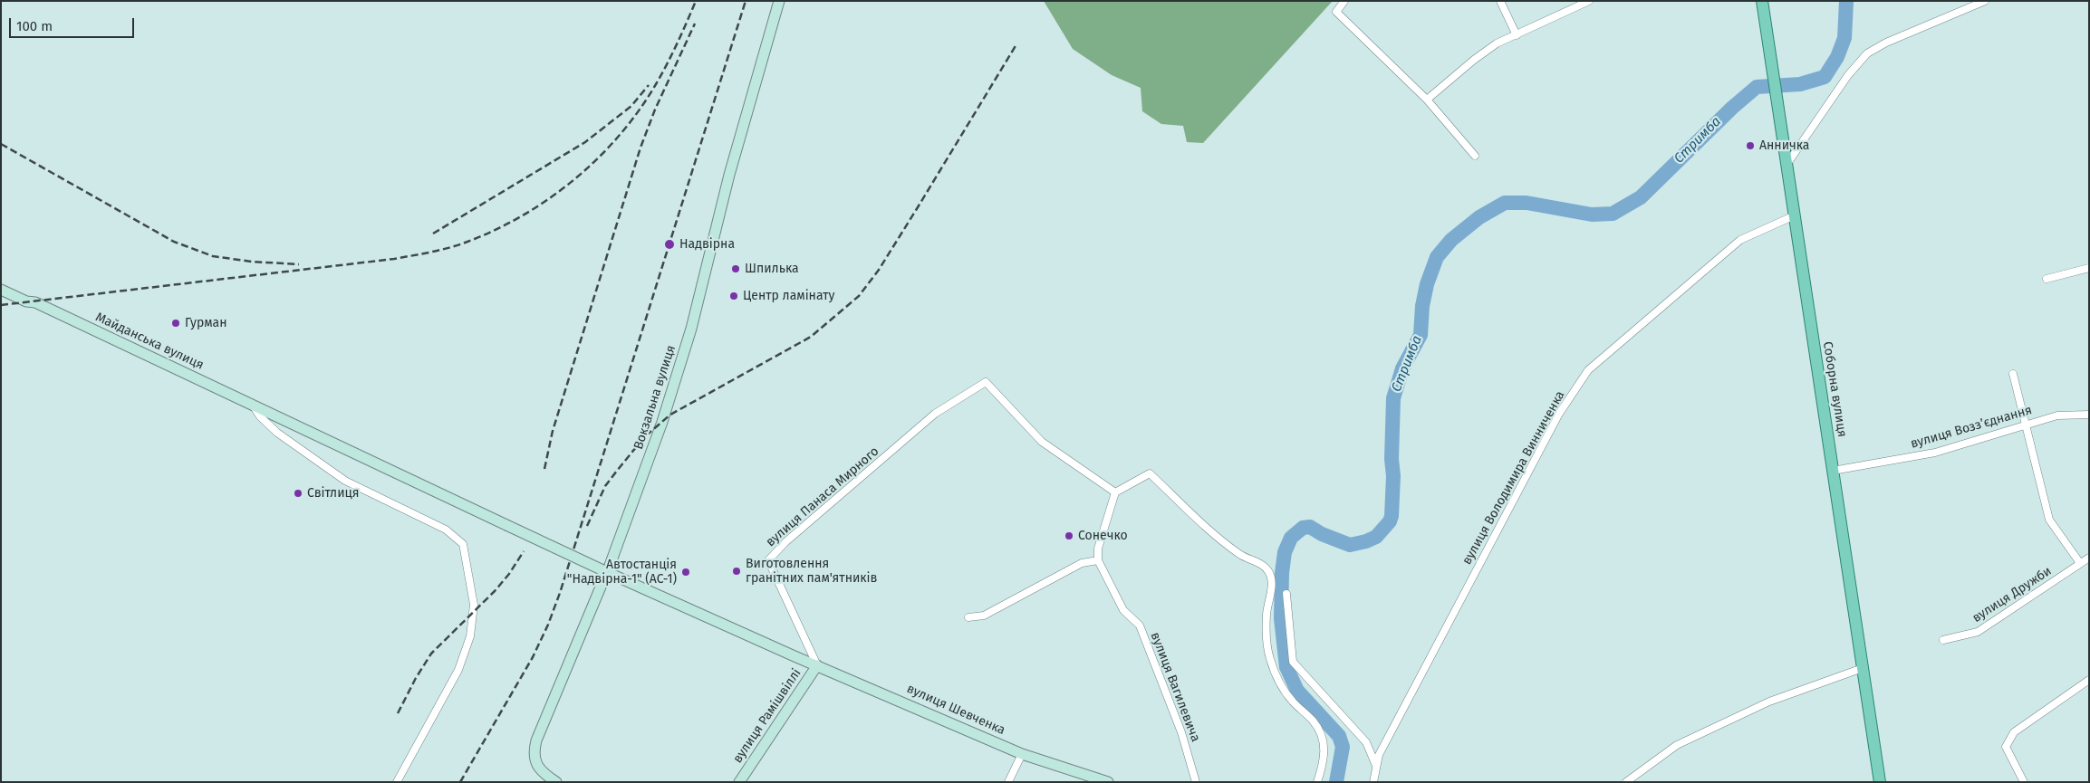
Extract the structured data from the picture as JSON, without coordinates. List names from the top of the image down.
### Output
{
  "streets": {
    "main road": ["Соборна вулиця"],
    "street": [
      "Майданська вулиця",
      "Вокзальна вулиця",
      "вулиця Воззʼєднання",
      "вулиця Володимира Винниченка",
      "вулиця Панаса Мирного",
      "вулиця Дружби",
      "вулиця Вагилевича",
      "вулиця Шевченка",
      "вулиця Рамішвіллі"
    ]
  },
  "crossings": [
    ["Майданська вулиця", "вулиця Шевченка"],
    ["Соборна вулиця", "вулиця Воззʼєднання"],
    ["Соборна вулиця", "вулиця Володимира Винниченка"],
    ["вулиця Панаса Мирного", "вулиця Шевченка"],
    ["вулиця Панаса Мирного", "вулиця Рамішвіллі"],
    ["вулиця Шевченка", "вулиця Рамішвіллі"]
  ],
  "water": ["Стримба"],
  "places": [
    "Анничка",
    "Надвірна",
    "Шпилька",
    "Центр ламінату",
    "Гурман",
    "Світлиця",
    "Сонечко",
    "Виготовлення гранітних пам'ятників",
    "Автостанція \"Надвірна-1\" (АС-1)"
  ],
  "scale_bar": "100 m"
}
